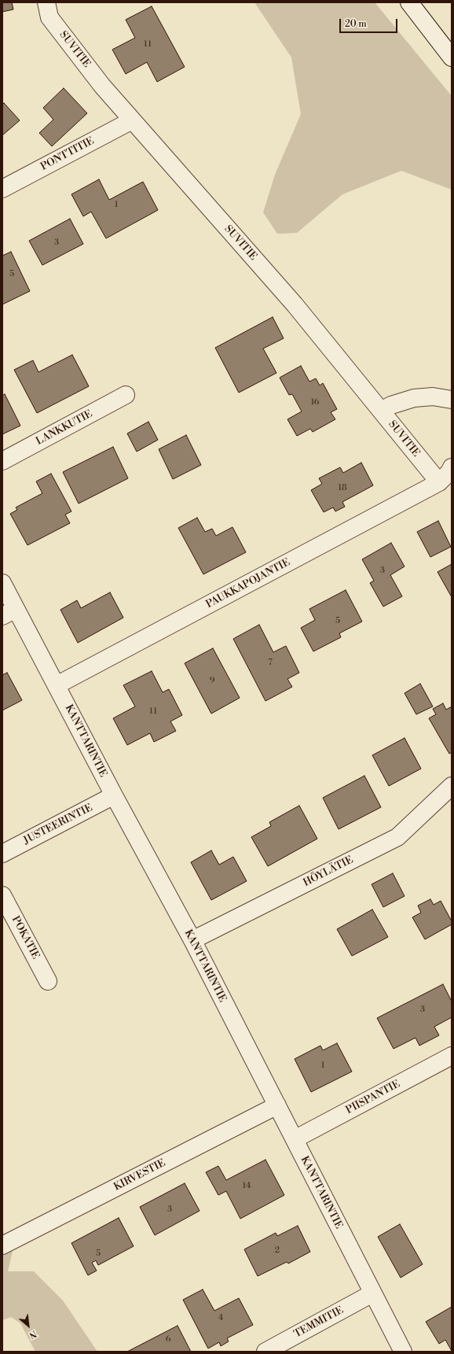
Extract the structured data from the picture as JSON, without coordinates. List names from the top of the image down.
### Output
{
  "streets": {
    "street": [
      "SUVITIE",
      "PONTTITIE",
      "LANKKUTIE",
      "PAUKKAPOJANTIE",
      "KANTTARINTIE",
      "JUSTEERINTIE",
      "HÖYLÄTIE",
      "POKATIE",
      "PIISPANTIE",
      "KIRVESTIE",
      "TEMMITIE"
    ]
  },
  "crossings": [
    ["SUVITIE", "PONTTITIE"],
    ["SUVITIE", "PAUKKAPOJANTIE"],
    ["PAUKKAPOJANTIE", "KANTTARINTIE"],
    ["KANTTARINTIE", "JUSTEERINTIE"],
    ["KANTTARINTIE", "HÖYLÄTIE"],
    ["KANTTARINTIE", "PIISPANTIE"],
    ["KANTTARINTIE", "KIRVESTIE"],
    ["KANTTARINTIE", "TEMMITIE"]
  ],
  "house_numbers": [
    "11",
    "1",
    "3",
    "5",
    "16",
    "18",
    "3",
    "5",
    "7",
    "9",
    "11",
    "3",
    "1",
    "14",
    "3",
    "2",
    "5",
    "4",
    "6"
  ],
  "scale_bar": "20 m",
  "north": "bottom right"
}
